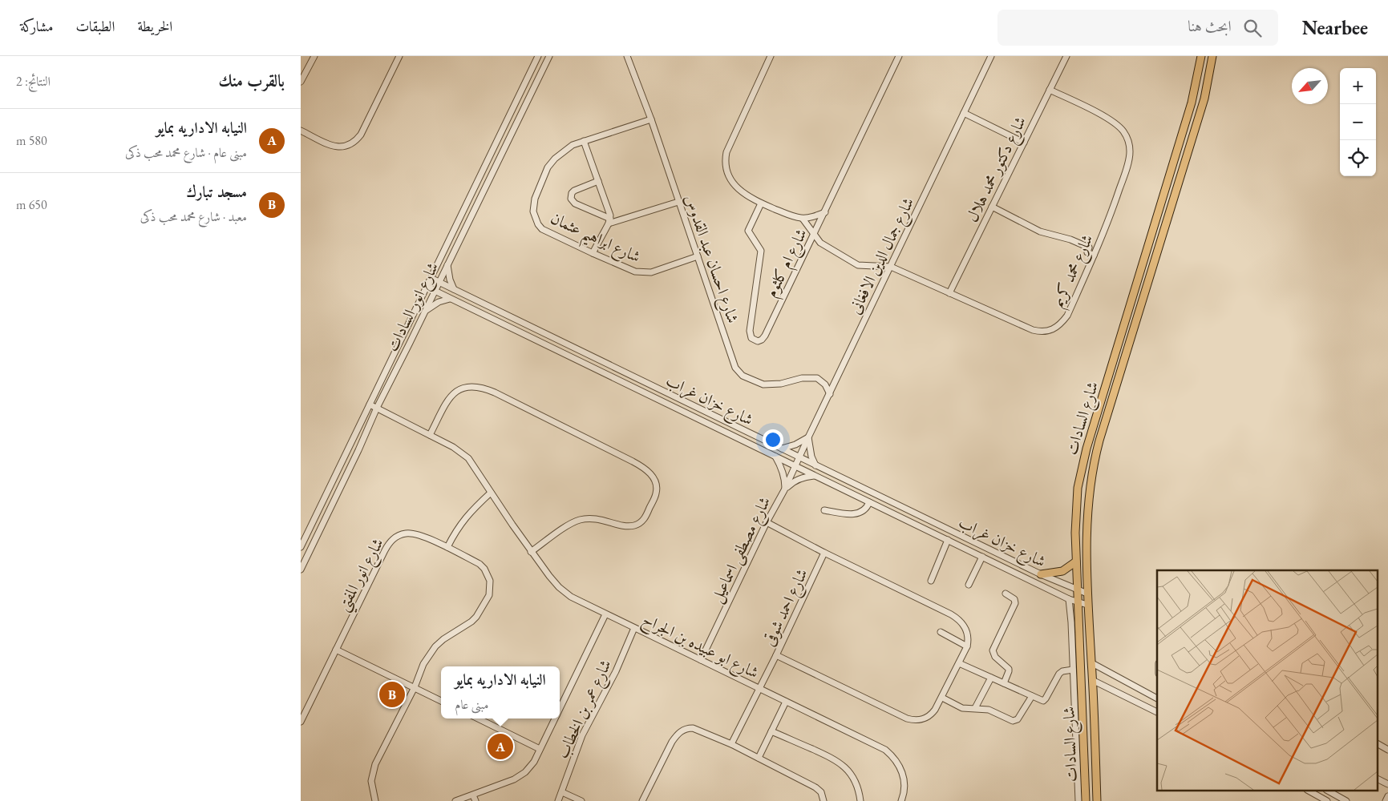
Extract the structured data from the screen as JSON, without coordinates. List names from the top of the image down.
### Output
{
  "streets": {
    "main road": ["شارع السادات"],
    "street": [
      "شارع دكتور محمد هلال",
      "شارع ابراهيم عثمان",
      "شارع جمال الدين الافغانى",
      "شارع احسان عبد القدوس",
      "شارع ام كلثوم",
      "شارع محمد كريم",
      "شارع انور السادات",
      "شارع خزان غراب",
      "شارع مصطفى اسماعيل",
      "شارع انور المفتي",
      "شارع احمد شوقى",
      "شارع ابو عبيده بن الجراح",
      "شارع عمر بن الخطاب"
    ]
  },
  "crossings": [
    ["شارع دكتور محمد هلال", "شارع محمد كريم"],
    ["شارع ابراهيم عثمان", "شارع احسان عبد القدوس"],
    ["شارع جمال الدين الافغانى", "شارع احسان عبد القدوس"],
    ["شارع جمال الدين الافغانى", "شارع محمد كريم"],
    ["شارع جمال الدين الافغانى", "شارع خزان غراب"],
    ["شارع جمال الدين الافغانى", "شارع مصطفى اسماعيل"],
    ["شارع انور السادات", "شارع خزان غراب"],
    ["شارع انور السادات", "شارع ابو عبيده بن الجراح"],
    ["شارع خزان غراب", "شارع السادات"],
    ["شارع خزان غراب", "شارع مصطفى اسماعيل"],
    ["شارع مصطفى اسماعيل", "شارع ابو عبيده بن الجراح"],
    ["شارع احمد شوقى", "شارع ابو عبيده بن الجراح"],
    ["شارع ابو عبيده بن الجراح", "شارع عمر بن الخطاب"]
  ],
  "north": "bottom left",
  "page": {
    "header": "Nearbee",
    "search": "ابحث هنا",
    "nav": ["الخريطة", "الطبقات", "مشاركة"],
    "heading": ["بالقرب منك", "النتائج: 2"],
    "map_buttons": ["+", "−"],
    "list": [
      {
        "mark": "A",
        "name": "النيابه الاداريه بمايو",
        "note": "مبنى عام · شارع محمد محب ذكى",
        "value": "580 m"
      },
      {
        "mark": "B",
        "name": "مسجد تبارك",
        "note": "معبد · شارع محمد محب ذكى",
        "value": "650 m"
      }
    ],
    "popup": ["النيابه الاداريه بمايو", "مبنى عام"],
    "pins": ["B", "A"]
  }
}
